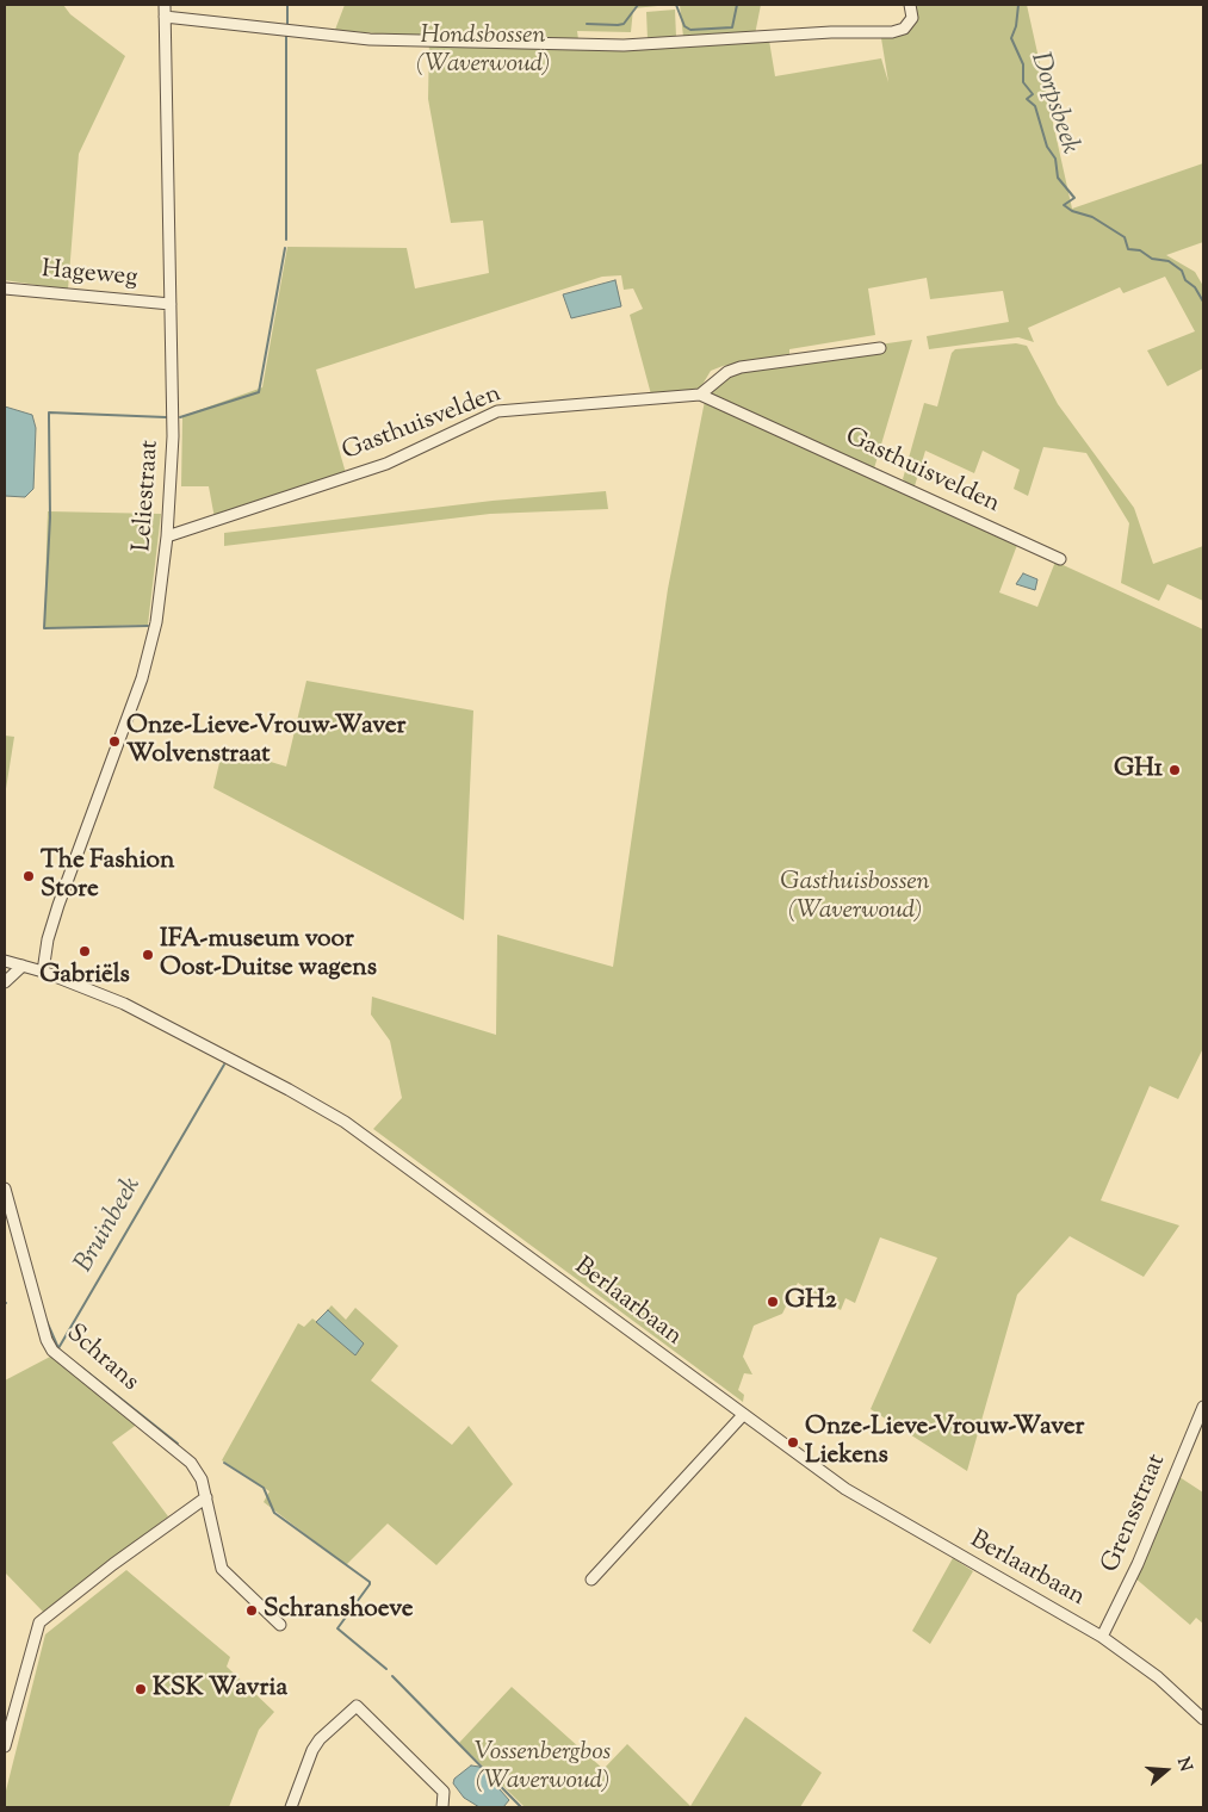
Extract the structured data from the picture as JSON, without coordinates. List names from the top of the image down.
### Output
{
  "streets": {
    "street": [
      "Hageweg",
      "Gasthuisvelden",
      "Leliestraat",
      "Berlaarbaan",
      "Schrans",
      "Grensstraat"
    ]
  },
  "crossings": [
    ["Hageweg", "Leliestraat"],
    ["Gasthuisvelden", "Leliestraat"],
    ["Leliestraat", "Berlaarbaan"],
    ["Berlaarbaan", "Grensstraat"]
  ],
  "water": ["Dorpsbeek", "Bruinbeek"],
  "parks": ["Hondsbossen (Waverwoud)", "Gasthuisbossen (Waverwoud)", "Vossenbergbos (Waverwoud)"],
  "places": [
    "Onze-Lieve-Vrouw-Waver Wolvenstraat",
    "GH1",
    "The Fashion Store",
    "Gabriëls",
    "IFA-museum voor Oost-Duitse wagens",
    "GH2",
    "Onze-Lieve-Vrouw-Waver Liekens",
    "Schranshoeve",
    "KSK Wavria"
  ],
  "north": "right"
}
